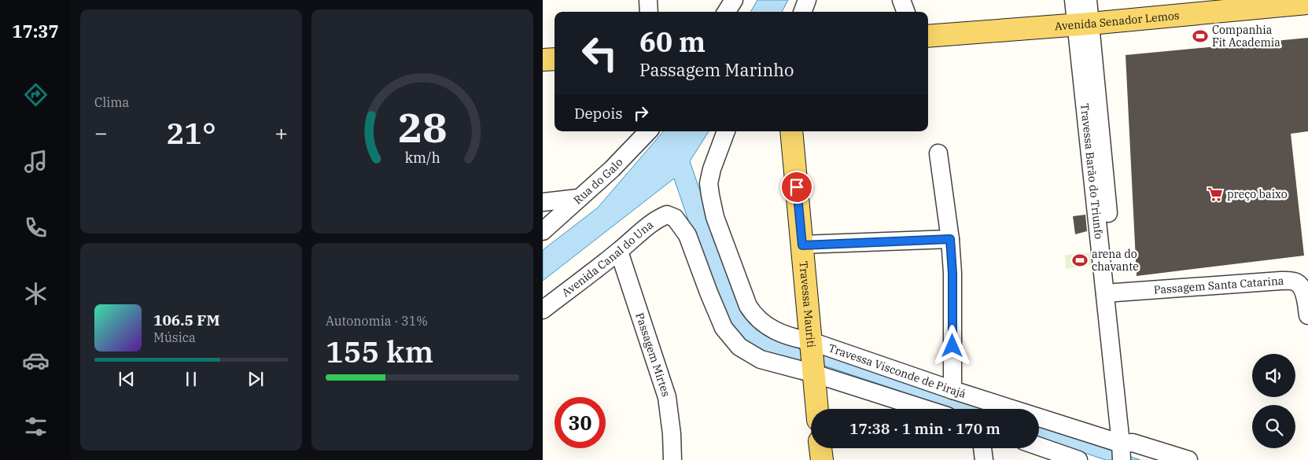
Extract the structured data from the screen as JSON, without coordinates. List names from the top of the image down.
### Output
{
  "streets": {
    "main road": ["Avenida Senador Lemos", "Travessa Mauriti"],
    "street": [
      "Travessa Barão do Triunfo",
      "Rua do Galo",
      "Avenida Canal do Una",
      "Passagem Santa Catarina",
      "Passagem Mirtes",
      "Travessa Visconde de Pirajá"
    ]
  },
  "crossings": [
    ["Avenida Senador Lemos", "Travessa Barão do Triunfo"],
    ["Travessa Barão do Triunfo", "Passagem Santa Catarina"],
    ["Travessa Barão do Triunfo", "Travessa Visconde de Pirajá"],
    ["Avenida Canal do Una", "Passagem Mirtes"],
    ["Avenida Canal do Una", "Travessa Visconde de Pirajá"],
    ["Travessa Mauriti", "Travessa Visconde de Pirajá"]
  ],
  "places": {
    "sports": ["Companhia Fit Academia", "arena do chavante"],
    "supermarket": ["preço baixo"]
  },
  "page": {
    "tabs": "17:37",
    "tile": [
      "Clima",
      ["Autonomia · 31%", "155 km"]
    ],
    "turn": ["60 m", "Passagem Marinho"],
    "then": "Depois",
    "heat": ["−", "21°", "+"],
    "song": ["106.5 FM", "Música"],
    "limit": "30",
    "trip": "17:38 · 1 min · 170 m",
    "gauge": ["28", "km/h"]
  }
}
